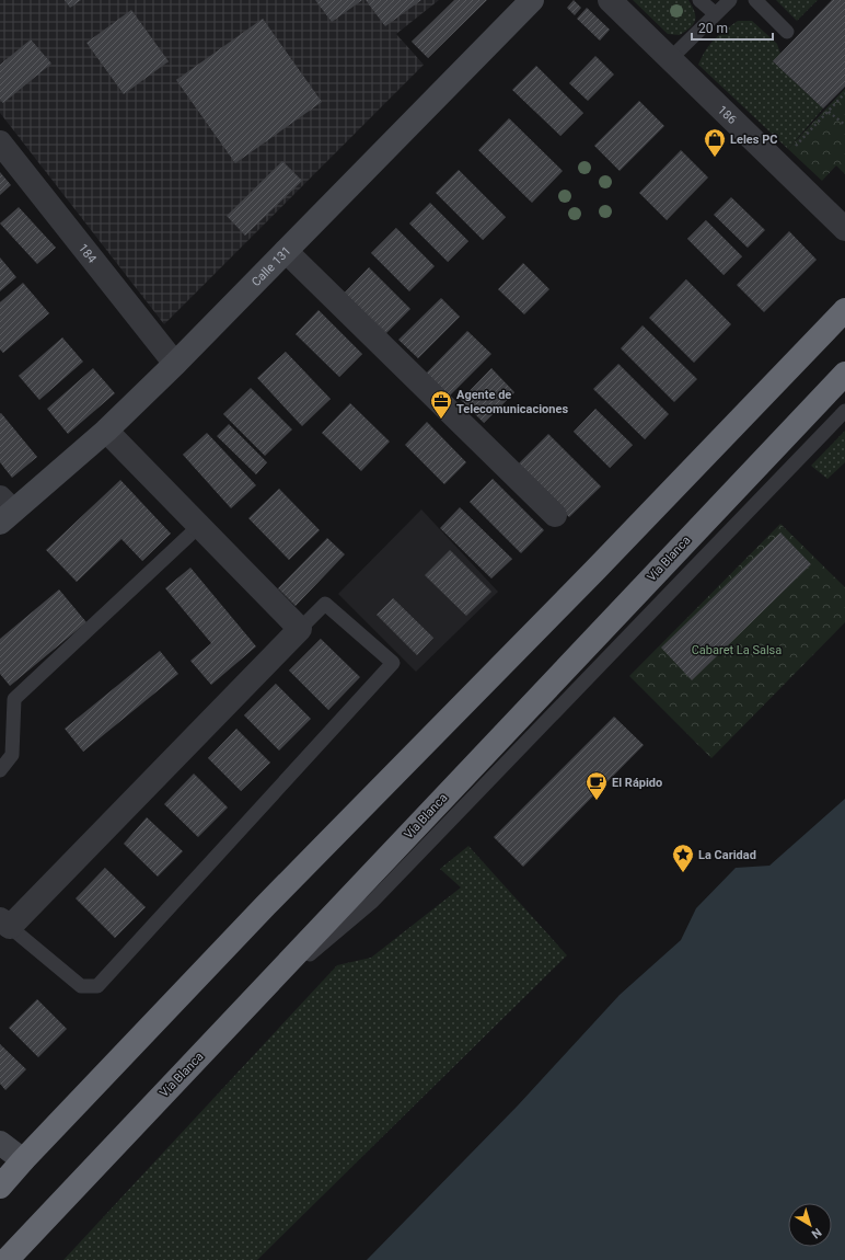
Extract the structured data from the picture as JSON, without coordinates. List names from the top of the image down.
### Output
{
  "streets": {
    "highway": ["Vía Blanca"],
    "street": ["186", "184", "Calle 131"]
  },
  "crossings": [
    ["184", "Calle 131"]
  ],
  "parks": ["Cabaret La Salsa"],
  "places": {
    "shop": ["Leles PC"],
    "office": ["Agente de Telecomunicaciones"],
    "cafe": ["El Rápido"],
    "place": ["La Caridad"]
  },
  "scale_bar": "20 m",
  "north": "bottom right"
}
